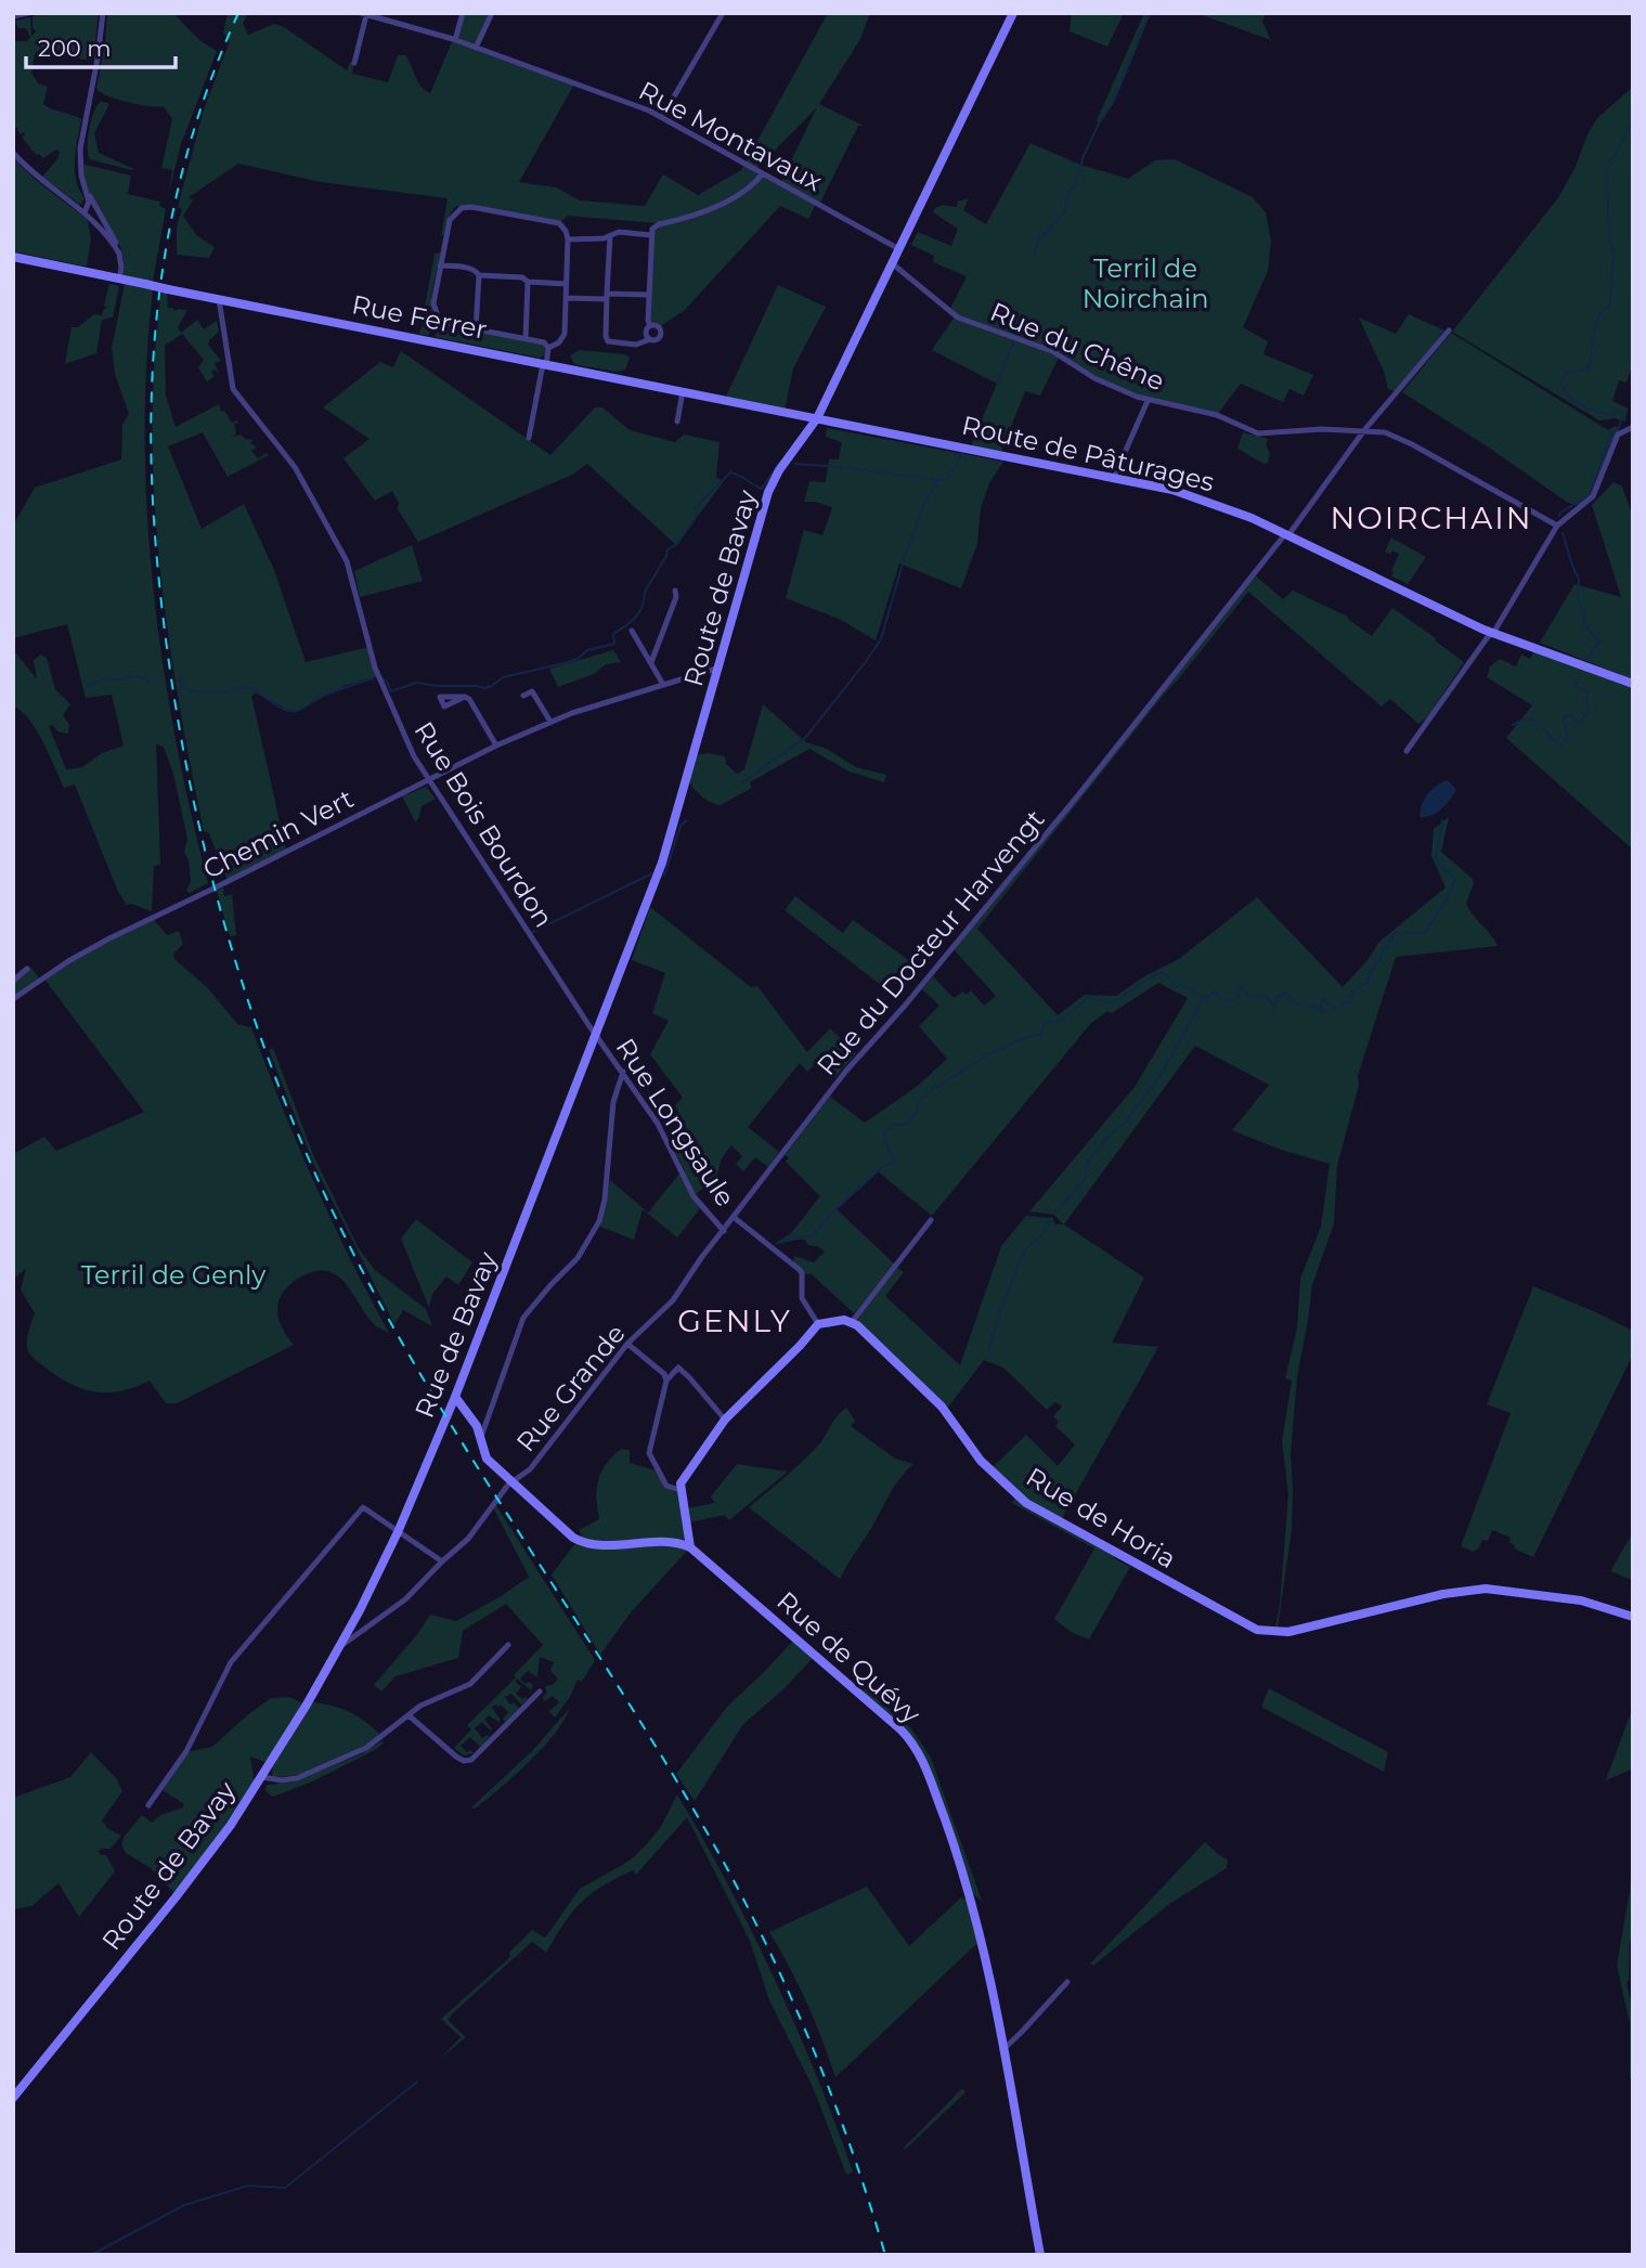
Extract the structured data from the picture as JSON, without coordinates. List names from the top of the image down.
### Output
{
  "streets": {
    "main road": [
      "Rue Ferrer",
      "Route de Pâturages",
      "Route de Bavay",
      "Rue de Bavay",
      "Rue de Horia",
      "Rue de Quévy"
    ],
    "street": [
      "Rue Montavaux",
      "Rue du Chêne",
      "Rue Bois Bourdon",
      "Chemin Vert",
      "Rue du Docteur Harvengt",
      "Rue Longsaule",
      "Rue Grande"
    ]
  },
  "crossings": [
    ["Rue Montavaux", "Route de Bavay"],
    ["Rue Ferrer", "Route de Pâturages"],
    ["Rue Ferrer", "Route de Bavay"],
    ["Rue Ferrer", "Rue Bois Bourdon"],
    ["Rue du Chêne", "Route de Bavay"],
    ["Rue du Chêne", "Rue du Docteur Harvengt"],
    ["Route de Pâturages", "Route de Bavay"],
    ["Route de Pâturages", "Rue du Docteur Harvengt"],
    ["Route de Bavay", "Rue Bois Bourdon"],
    ["Route de Bavay", "Chemin Vert"],
    ["Route de Bavay", "Rue Longsaule"],
    ["Route de Bavay", "Rue de Bavay"],
    ["Route de Bavay", "Rue Grande"],
    ["Rue Bois Bourdon", "Chemin Vert"],
    ["Rue Bois Bourdon", "Rue Longsaule"],
    ["Rue Bois Bourdon", "Rue de Bavay"],
    ["Rue du Docteur Harvengt", "Rue Longsaule"],
    ["Rue du Docteur Harvengt", "Rue Grande"],
    ["Rue Longsaule", "Rue de Bavay"],
    ["Rue Longsaule", "Rue Grande"],
    ["Rue de Bavay", "Rue Grande"]
  ],
  "districts": ["NOIRCHAIN", "GENLY"],
  "parks": ["Terril de Noirchain", "Terril de Genly"],
  "scale_bar": "200 m"
}
